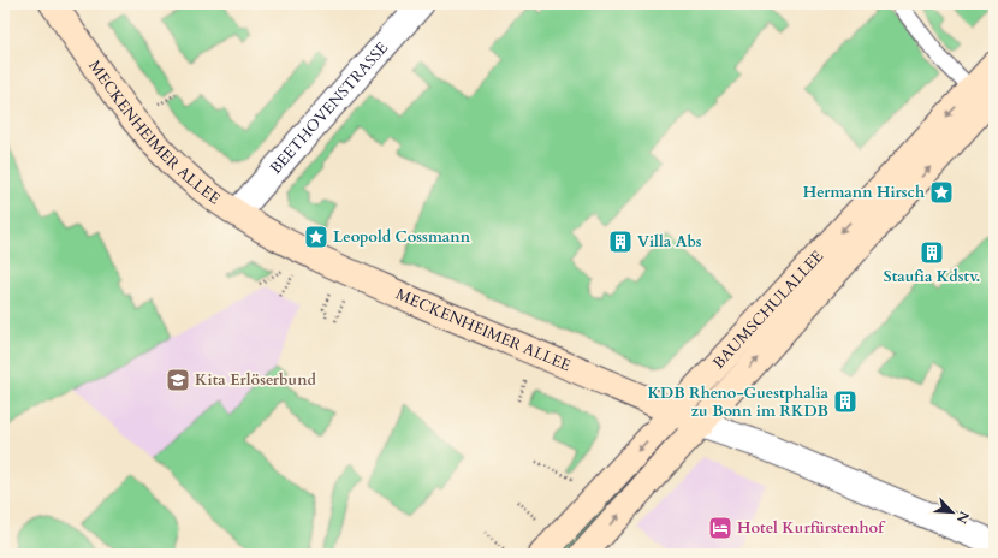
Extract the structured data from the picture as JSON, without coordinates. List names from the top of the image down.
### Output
{
  "streets": {
    "street": ["BEETHOVENSTRASSE", "MECKENHEIMER ALLEE", "BAUMSCHULALLEE"]
  },
  "crossings": [
    ["BEETHOVENSTRASSE", "MECKENHEIMER ALLEE"],
    ["MECKENHEIMER ALLEE", "BAUMSCHULALLEE"]
  ],
  "places": {
    "place": ["Hermann Hirsch", "Leopold Cossmann"],
    "building": ["Villa Abs", "Staufia Kdstv.", "KDB Rheno-Guestphalia zu Bonn im RKDB"],
    "school or university": ["Kita Erlöserbund"],
    "hotel": ["Hotel Kurfürstenhof"]
  },
  "north": "bottom right"
}
